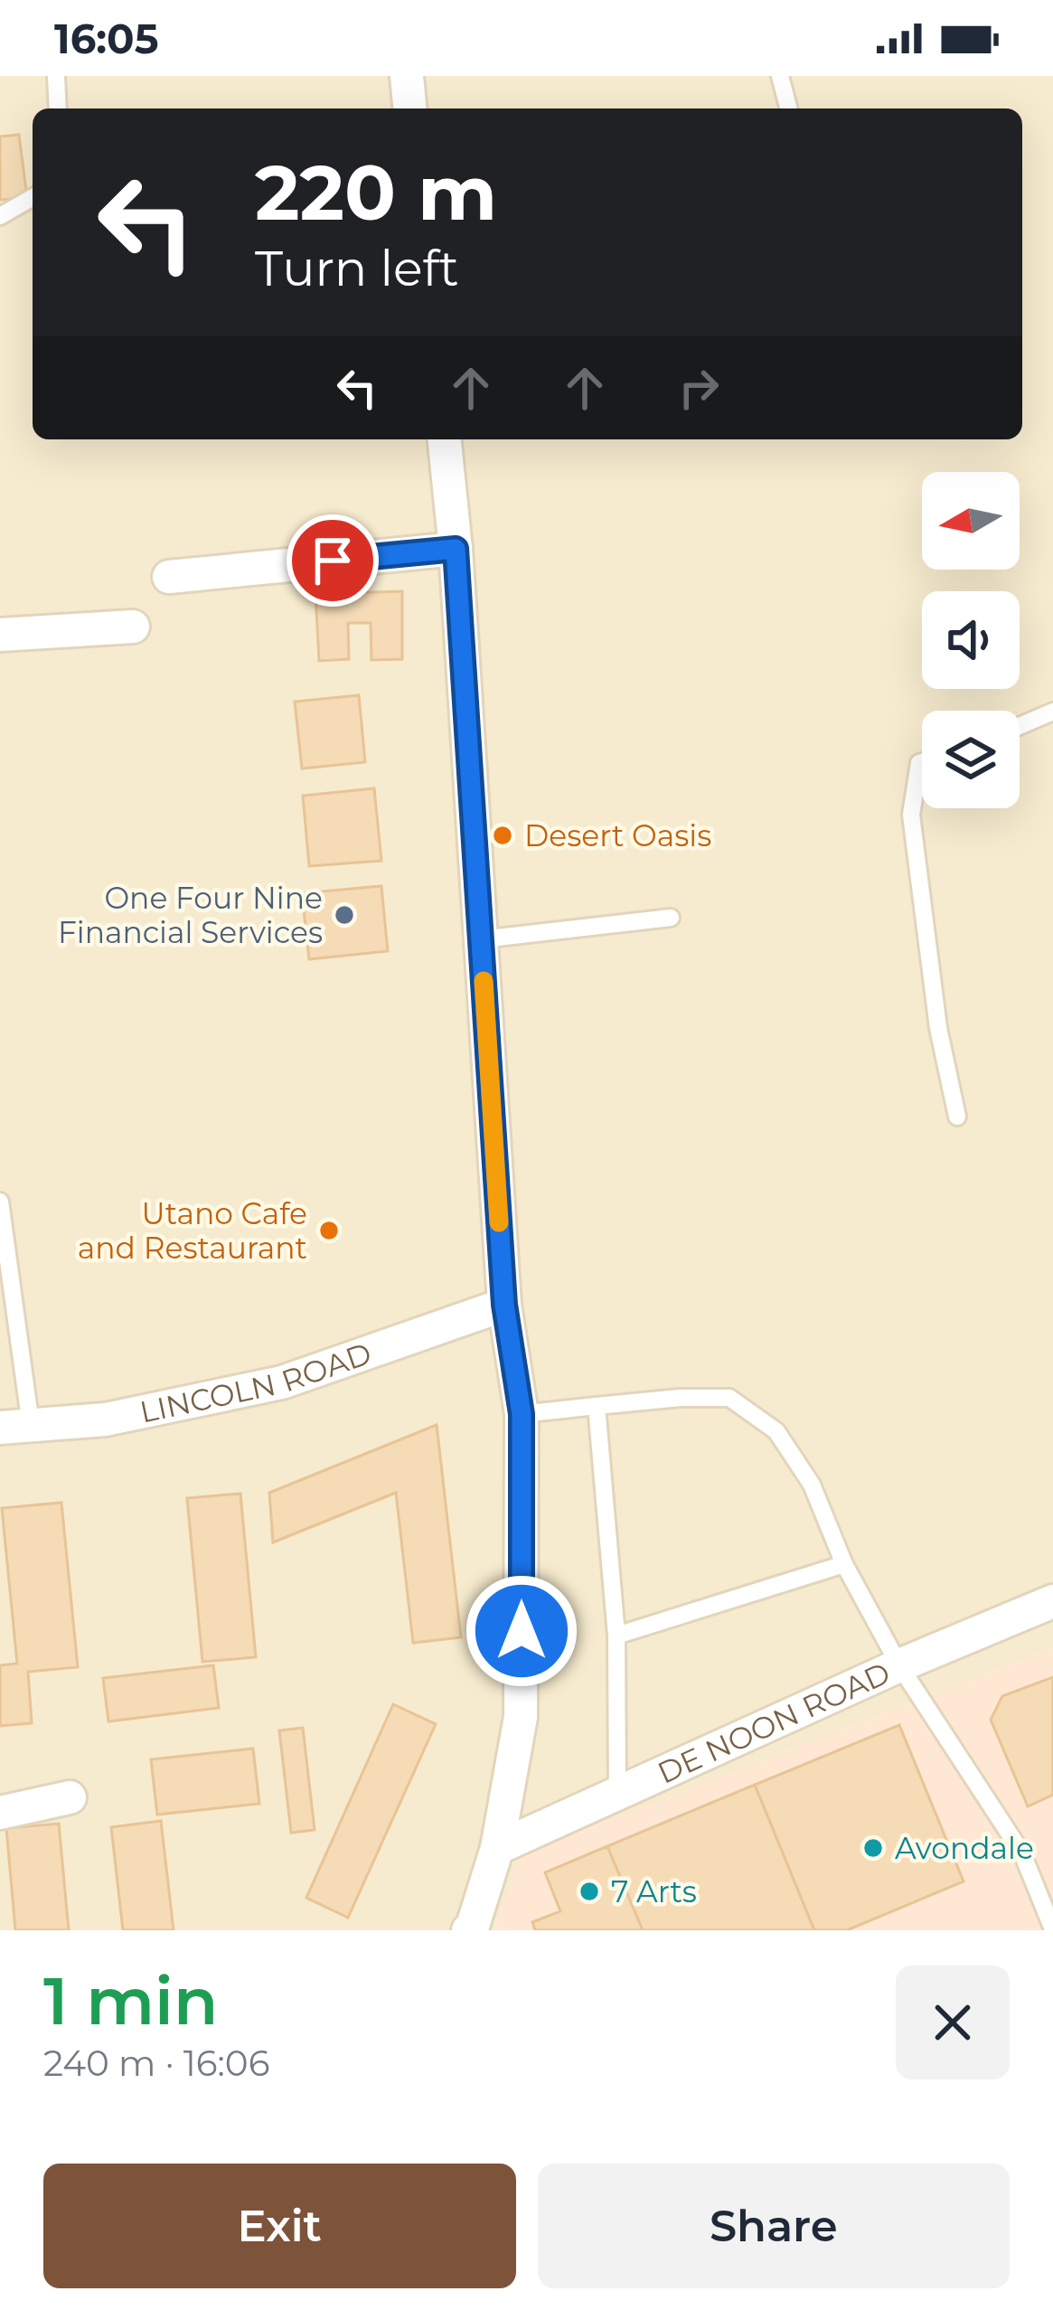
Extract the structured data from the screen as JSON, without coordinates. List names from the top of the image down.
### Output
{
  "streets": {
    "street": ["LINCOLN ROAD", "DE NOON ROAD"]
  },
  "places": [
    "Desert Oasis",
    "One Four Nine Financial Services",
    "Utano Cafe and Restaurant",
    "Avondale",
    "7 Arts"
  ],
  "north": "left",
  "page": {
    "status": "16:05",
    "turn": ["220 m", "Turn left"],
    "heading": ["1 min", "240 m · 16:06"],
    "buttons": ["Exit", "Share"]
  }
}
